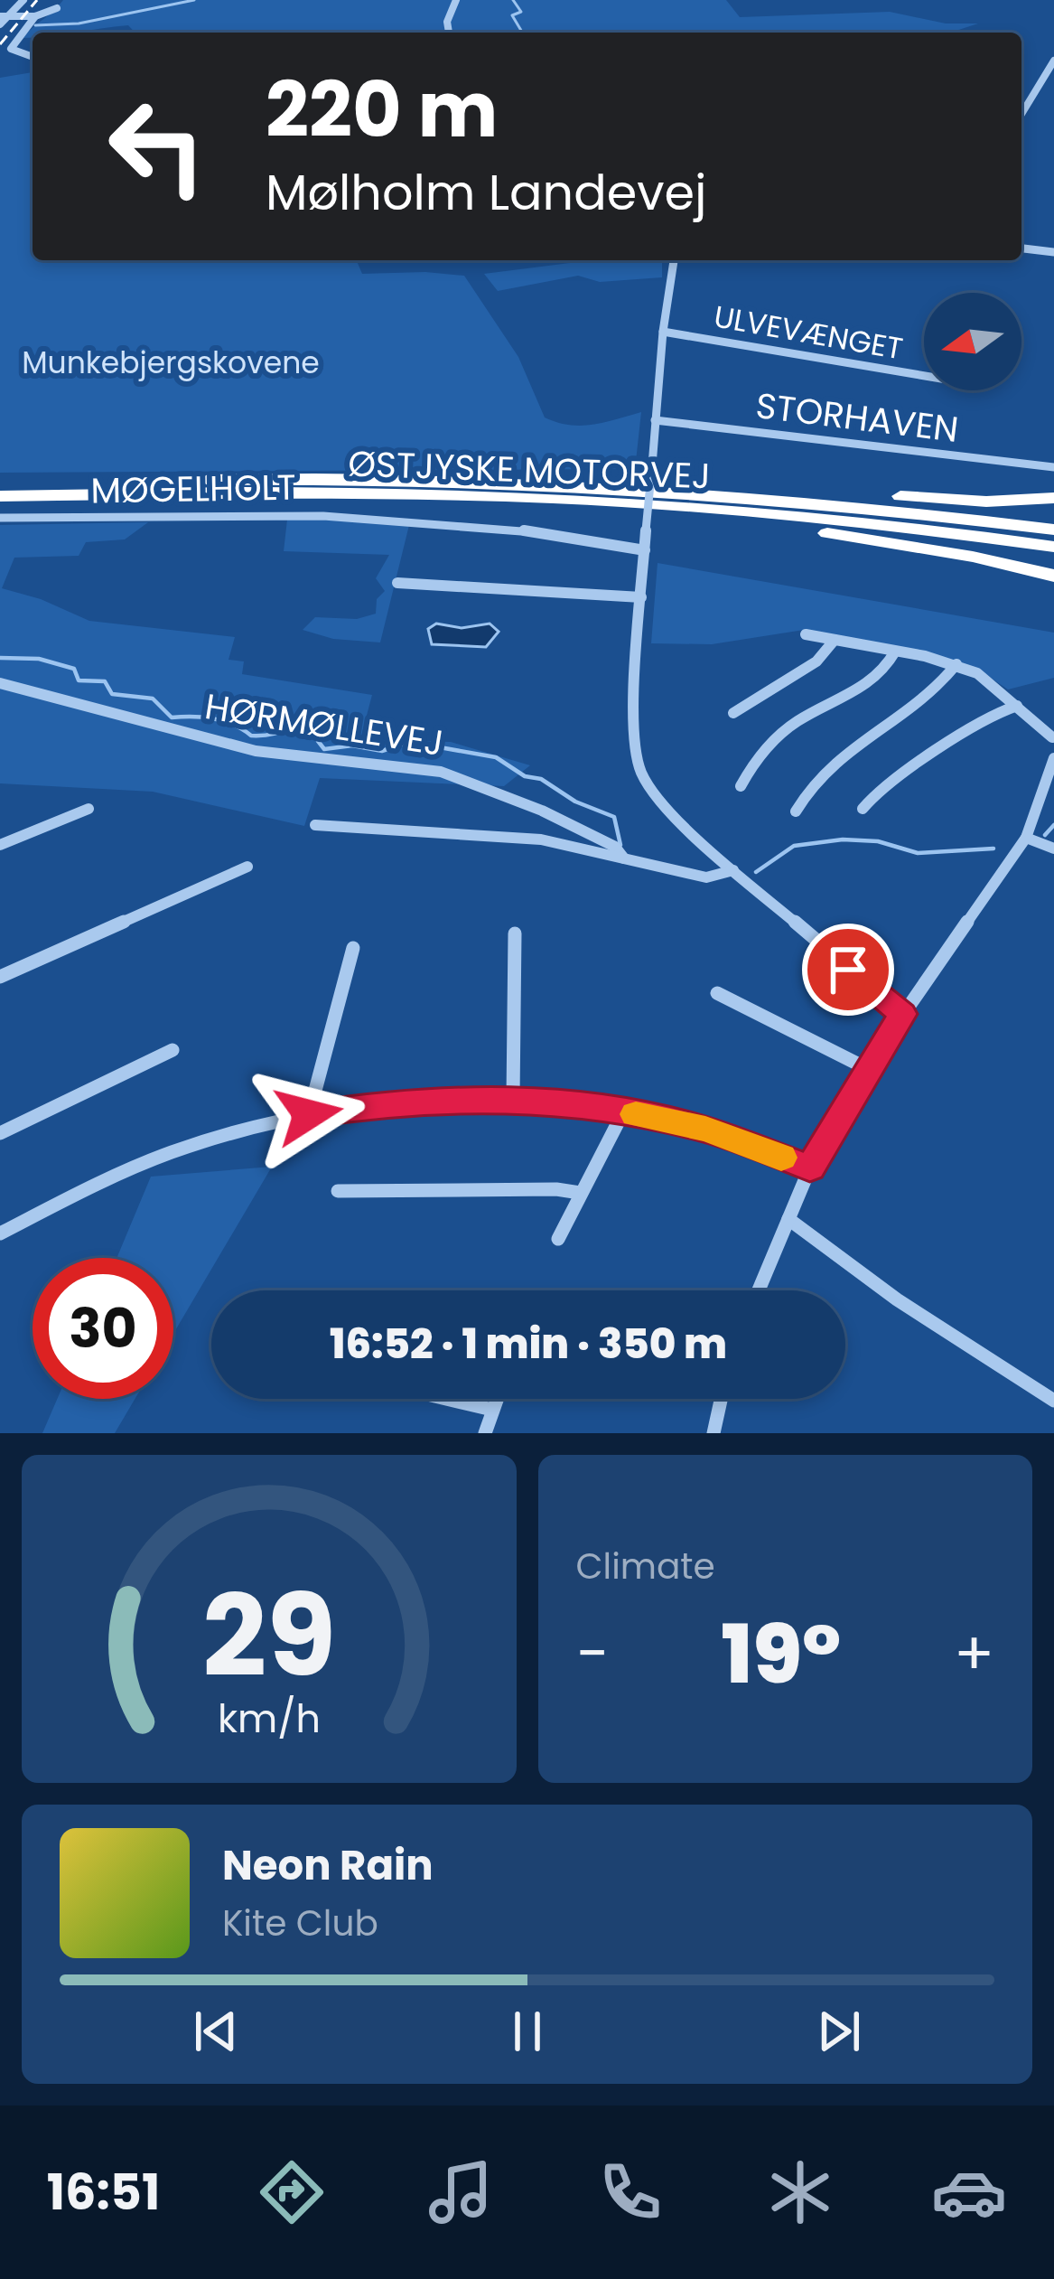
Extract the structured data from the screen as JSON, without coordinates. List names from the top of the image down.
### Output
{
  "streets": {
    "highway": ["ØSTJYSKE MOTORVEJ"],
    "street": [
      "ULVEVÆNGET",
      "STORHAVEN",
      "MØGELHOLT",
      "HØRMØLLEVEJ"
    ]
  },
  "parks": ["Munkebjergskovene"],
  "north": "left",
  "page": {
    "turn": ["220 m", "Mølholm Landevej"],
    "limit": "30",
    "trip": "16:52 · 1 min · 350 m",
    "tile": "Climate",
    "heat": ["−", "19°", "+"],
    "song": ["Neon Rain", "Kite Club"],
    "tabs": "16:51",
    "gauge": ["29", "km/h"]
  }
}
